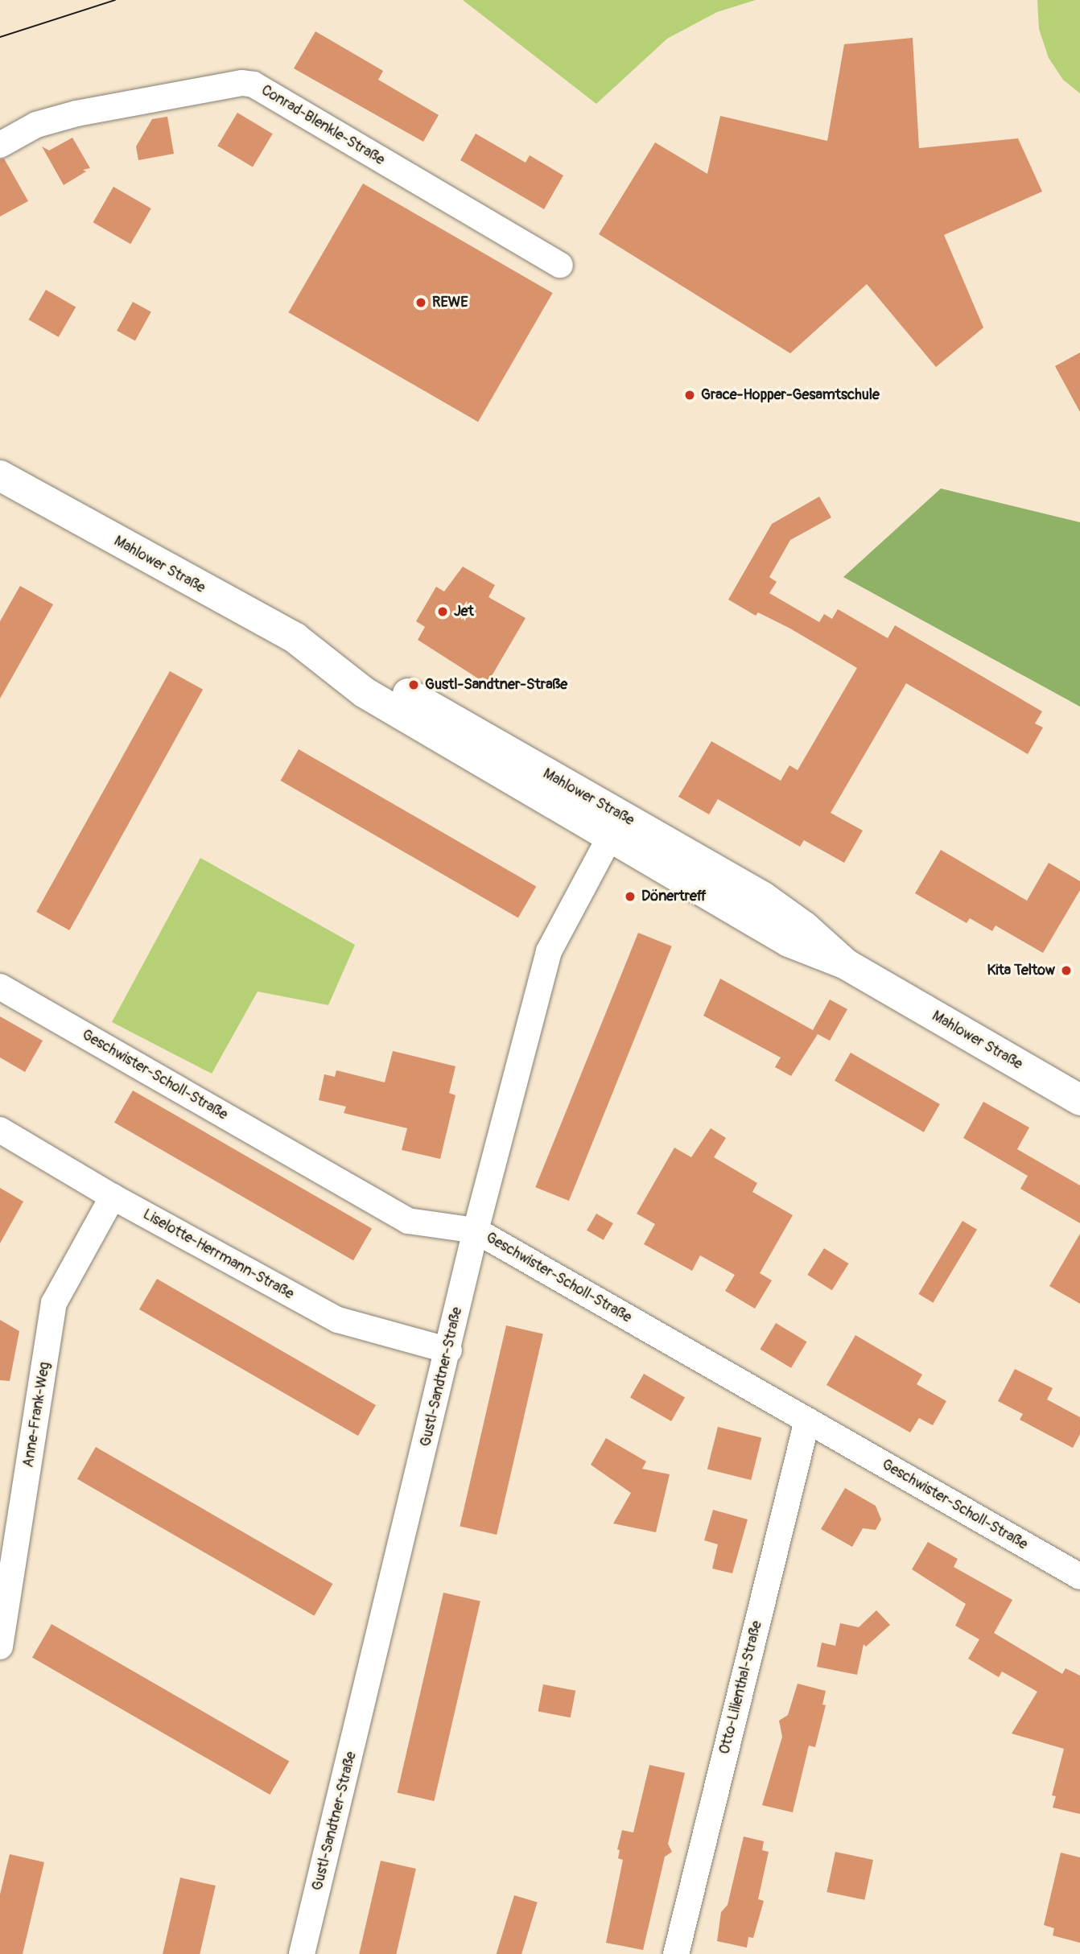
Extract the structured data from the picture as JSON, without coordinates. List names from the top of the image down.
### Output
{
  "streets": {
    "main road": ["Mahlower Straße"],
    "street": [
      "Conrad-Blenkle-Straße",
      "Geschwister-Scholl-Straße",
      "Liselotte-Herrmann-Straße",
      "Gustl-Sandtner-Straße",
      "Anne-Frank-Weg",
      "Otto-Lilienthal-Straße"
    ]
  },
  "crossings": [
    ["Mahlower Straße", "Gustl-Sandtner-Straße"],
    ["Geschwister-Scholl-Straße", "Gustl-Sandtner-Straße"],
    ["Geschwister-Scholl-Straße", "Otto-Lilienthal-Straße"],
    ["Liselotte-Herrmann-Straße", "Gustl-Sandtner-Straße"],
    ["Liselotte-Herrmann-Straße", "Anne-Frank-Weg"]
  ],
  "places": [
    "REWE",
    "Grace-Hopper-Gesamtschule",
    "Jet",
    "Gustl-Sandtner-Straße",
    "Dönertreff",
    "Kita Teltow"
  ]
}
